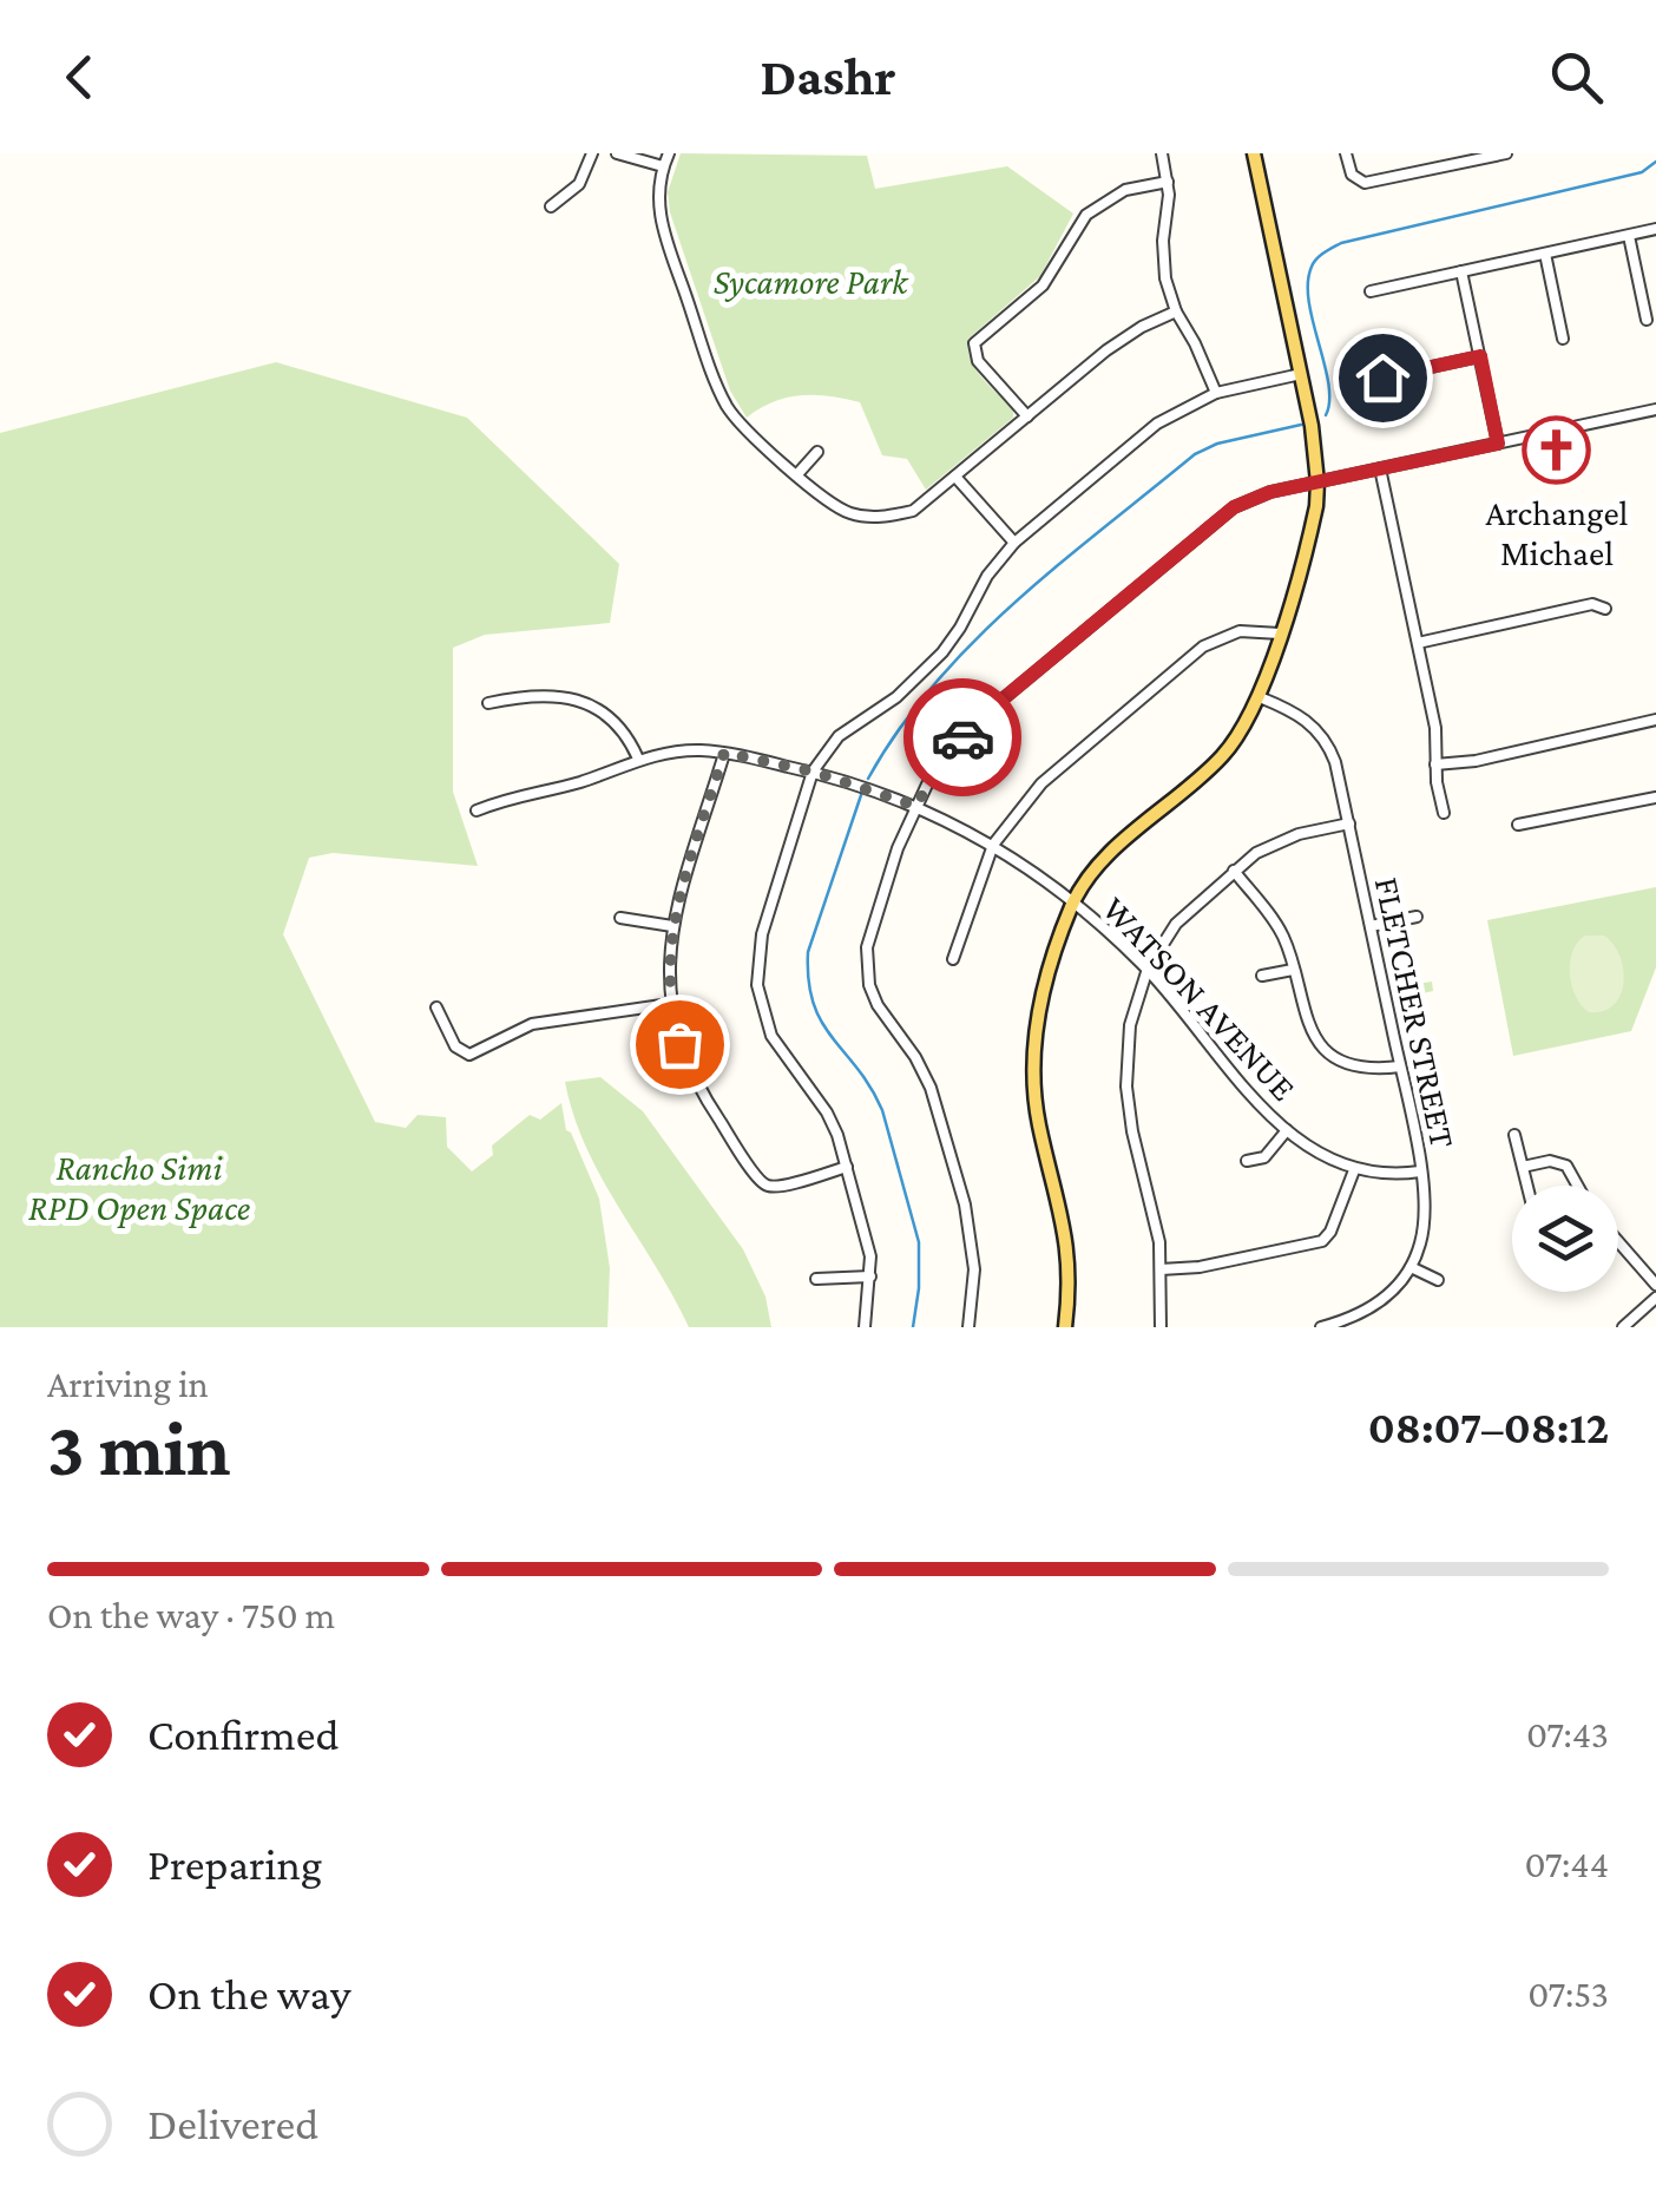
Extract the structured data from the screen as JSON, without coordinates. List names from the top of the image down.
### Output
{
  "streets": {
    "street": ["WATSON AVENUE", "FLETCHER STREET"]
  },
  "crossings": [
    ["WATSON AVENUE", "FLETCHER STREET"]
  ],
  "parks": ["Sycamore Park", "Rancho Simi RPD Open Space"],
  "places": {
    "church": ["Archangel Michael"]
  },
  "page": {
    "header": "Dashr",
    "heading": ["3 min", "Arriving in", "08:07–08:12"],
    "bar": "On the way · 750 m",
    "list": [
      ["Confirmed", "07:43"],
      ["Preparing", "07:44"],
      ["On the way", "07:53"],
      "Delivered"
    ]
  }
}
